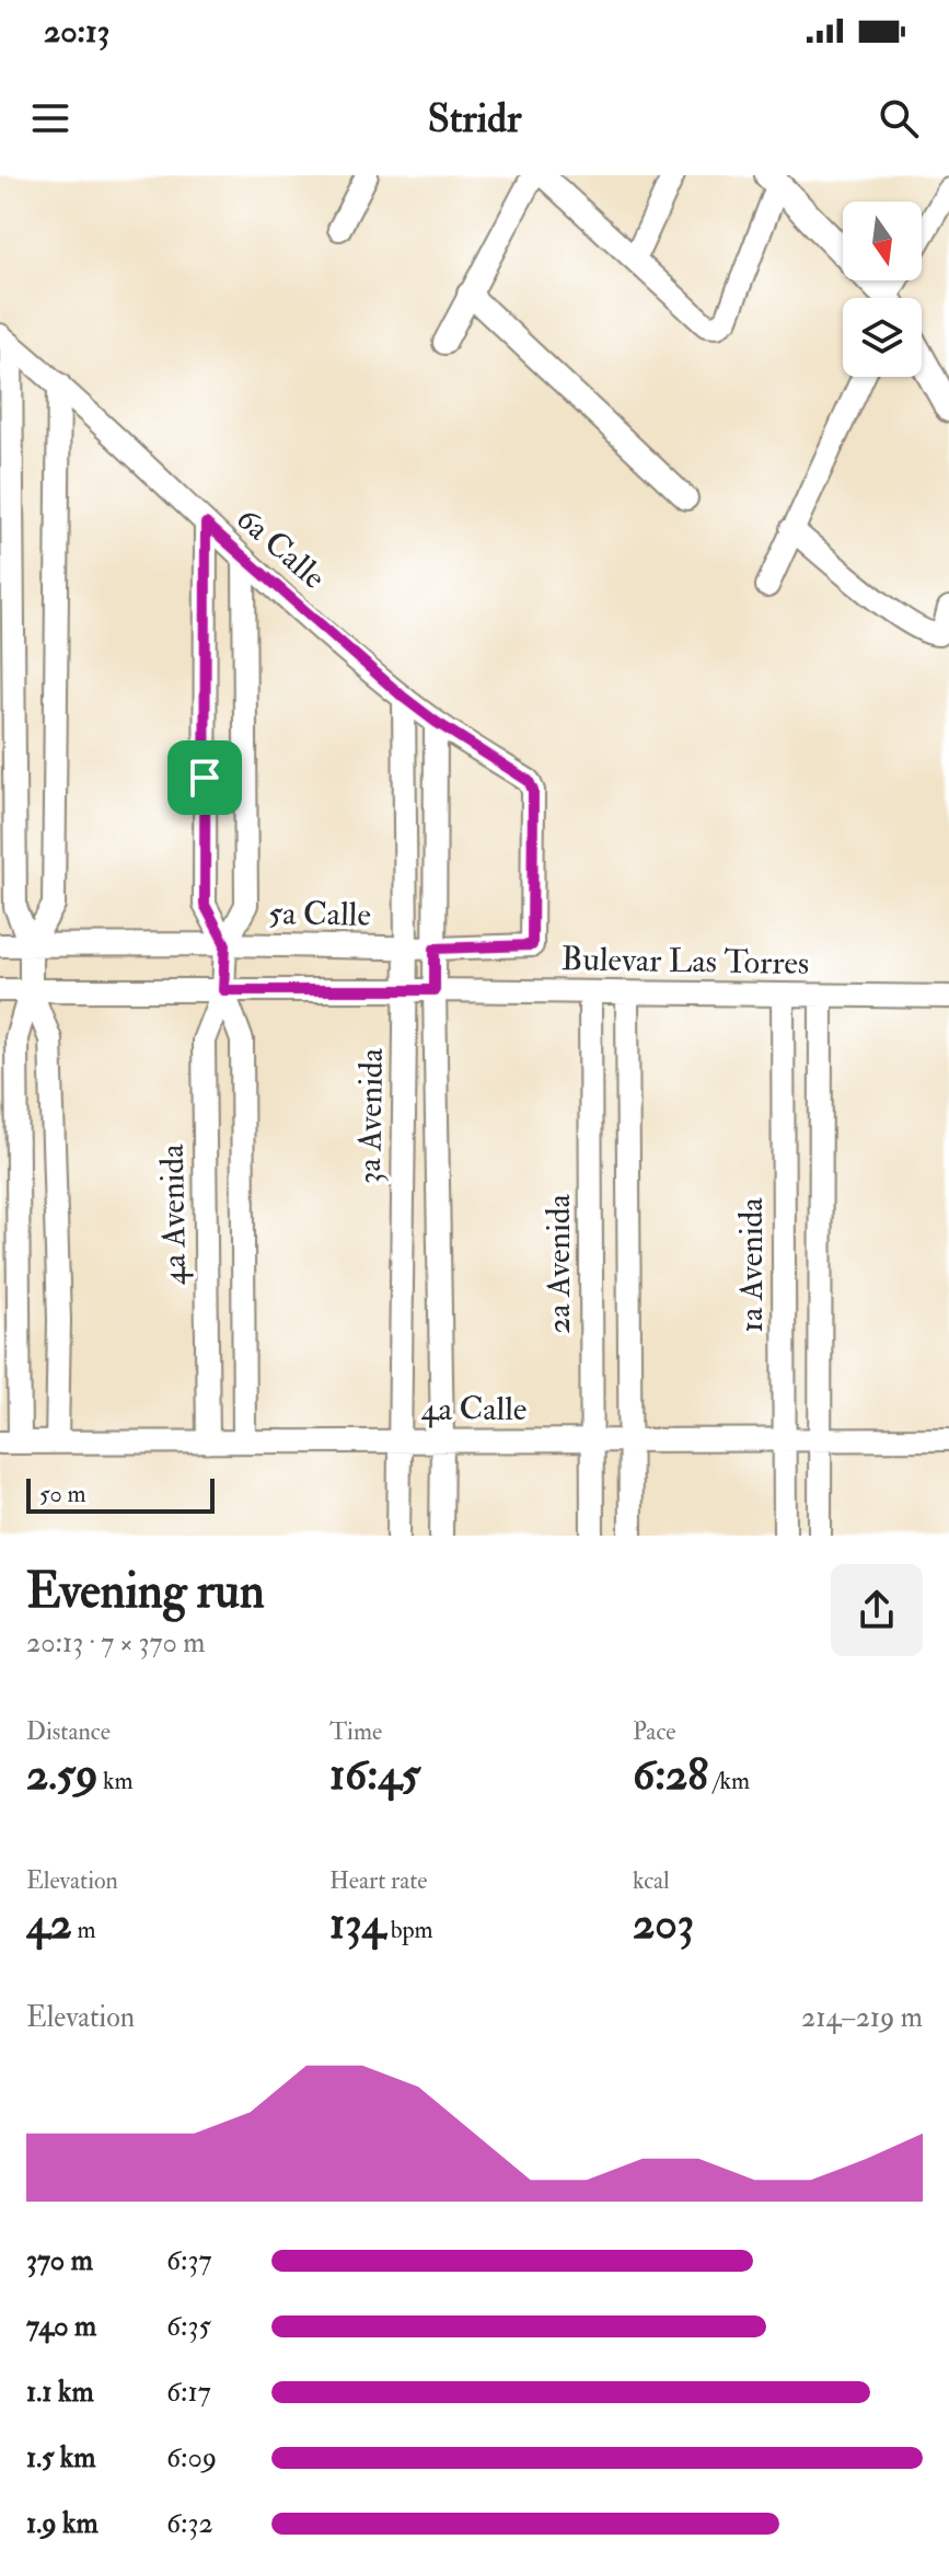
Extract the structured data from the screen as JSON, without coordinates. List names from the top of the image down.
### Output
{
  "streets": {
    "street": [
      "6a Calle",
      "5a Calle",
      "Bulevar Las Torres",
      "3a Avenida",
      "4a Avenida",
      "2a Avenida",
      "1a Avenida",
      "4a Calle"
    ]
  },
  "crossings": [
    ["6a Calle", "5a Calle"],
    ["6a Calle", "3a Avenida"],
    ["6a Calle", "4a Avenida"],
    ["5a Calle", "3a Avenida"],
    ["5a Calle", "4a Avenida"],
    ["Bulevar Las Torres", "3a Avenida"],
    ["Bulevar Las Torres", "4a Avenida"],
    ["Bulevar Las Torres", "2a Avenida"],
    ["Bulevar Las Torres", "1a Avenida"],
    ["3a Avenida", "4a Calle"],
    ["4a Avenida", "4a Calle"],
    ["2a Avenida", "4a Calle"],
    ["1a Avenida", "4a Calle"]
  ],
  "scale_bar": "50 m",
  "north": "bottom",
  "page": {
    "status": "20:13",
    "header": "Stridr",
    "scale": "50 m",
    "heading": ["Evening run", "20:13 · 7 × 370 m"],
    "stats": [
      ["Distance", "2.59 km"],
      ["Time", "16:45"],
      ["Pace", "6:28 /km"],
      ["Elevation", "42 m"],
      ["Heart rate", "134 bpm"],
      ["kcal", "203"]
    ],
    "chart": ["Elevation", "214–219 m"],
    "list": [
      {
        "name": "370 m",
        "note": "6:37"
      },
      {
        "name": "740 m",
        "note": "6:35"
      },
      {
        "name": "1.1 km",
        "note": "6:17"
      },
      {
        "name": "1.5 km",
        "note": "6:09"
      },
      {
        "name": "1.9 km",
        "note": "6:32"
      }
    ]
  }
}
